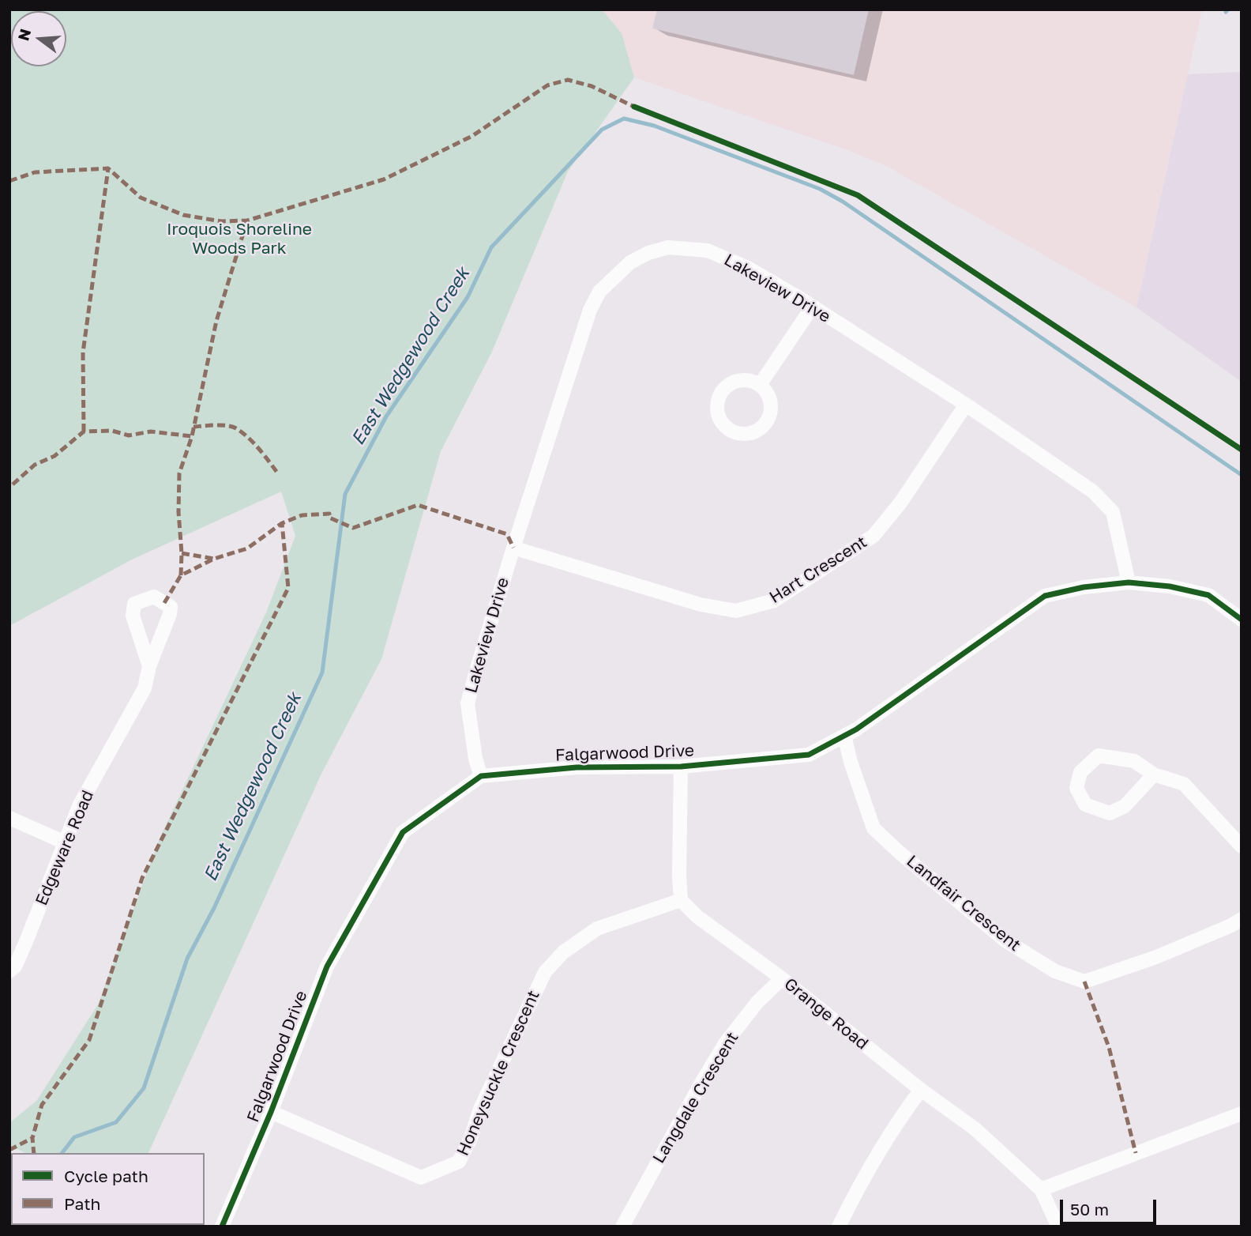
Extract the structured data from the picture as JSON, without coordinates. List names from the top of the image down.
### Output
{
  "streets": {
    "street": [
      "Lakeview Drive",
      "Hart Crescent",
      "Falgarwood Drive",
      "Edgeware Road",
      "Landfair Crescent",
      "Grange Road",
      "Honeysuckle Crescent",
      "Langdale Crescent"
    ]
  },
  "crossings": [
    ["Lakeview Drive", "Hart Crescent"],
    ["Lakeview Drive", "Falgarwood Drive"],
    ["Falgarwood Drive", "Landfair Crescent"],
    ["Falgarwood Drive", "Honeysuckle Crescent"],
    ["Grange Road", "Honeysuckle Crescent"],
    ["Grange Road", "Langdale Crescent"]
  ],
  "water": ["East Wedgewood Creek"],
  "parks": ["Iroquois Shoreline Woods Park"],
  "legend": ["Cycle path", "Path"],
  "scale_bar": "50 m",
  "north": "left"
}
